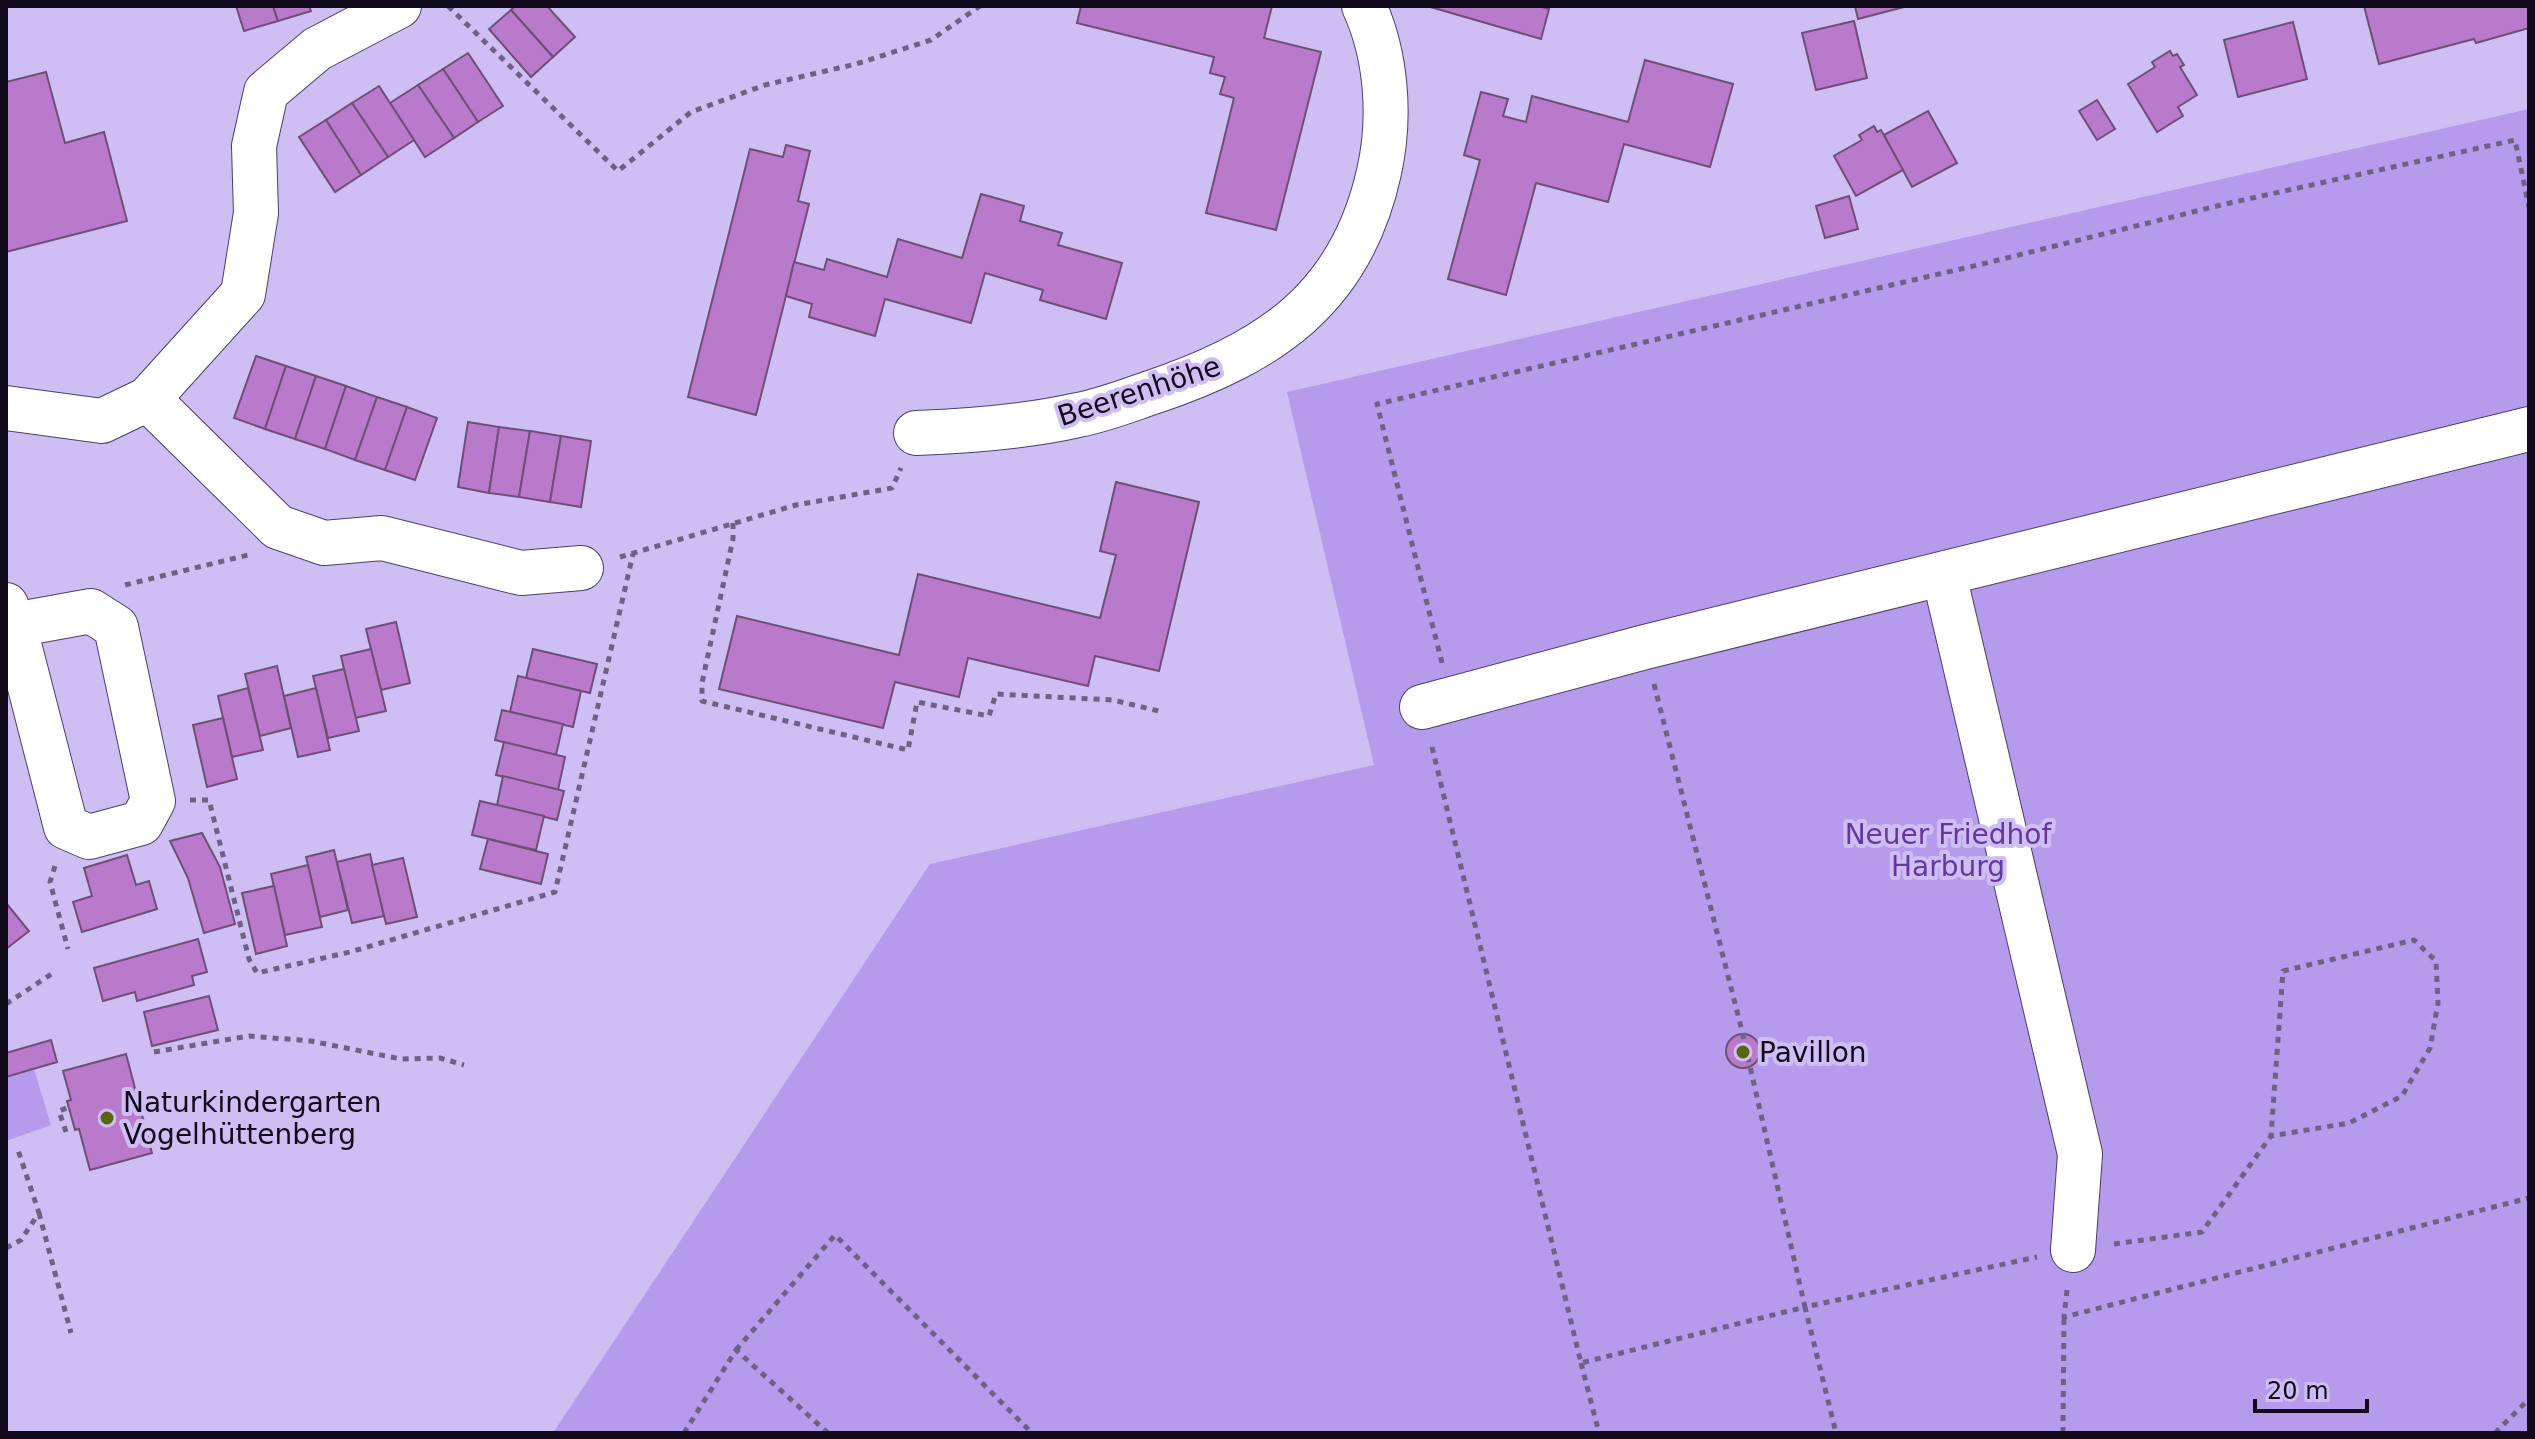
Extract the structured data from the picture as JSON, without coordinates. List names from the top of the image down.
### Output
{
  "streets": {
    "street": ["Beerenhöhe"]
  },
  "parks": ["Neuer Friedhof Harburg"],
  "places": ["Pavillon", "Naturkindergarten Vogelhüttenberg"],
  "scale_bar": "20 m"
}
